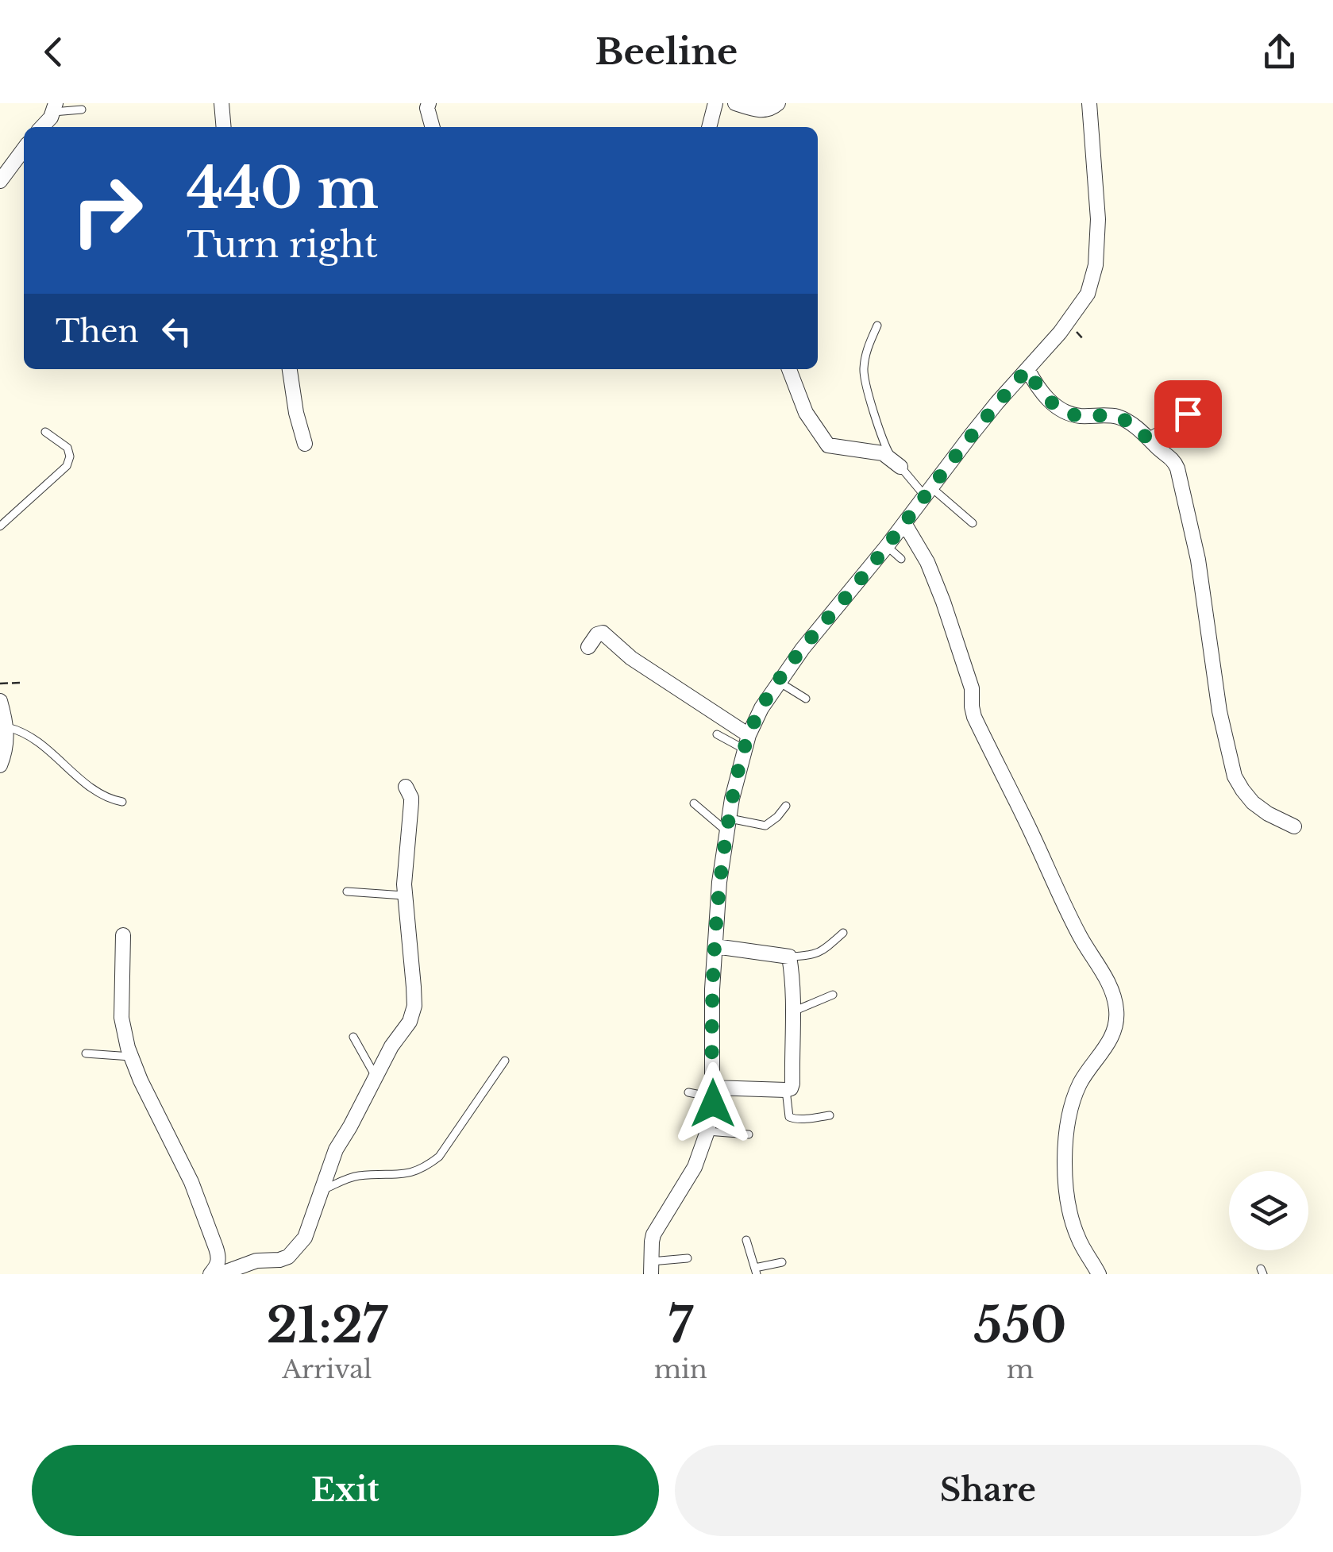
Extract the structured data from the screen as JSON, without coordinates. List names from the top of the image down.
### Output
{
  "page": {
    "header": "Beeline",
    "turn": ["440 m", "Turn right"],
    "then": "Then",
    "eta": [
      "21:27",
      "Arrival",
      "7",
      "min",
      "550",
      "m"
    ],
    "buttons": ["Exit", "Share"]
  }
}
